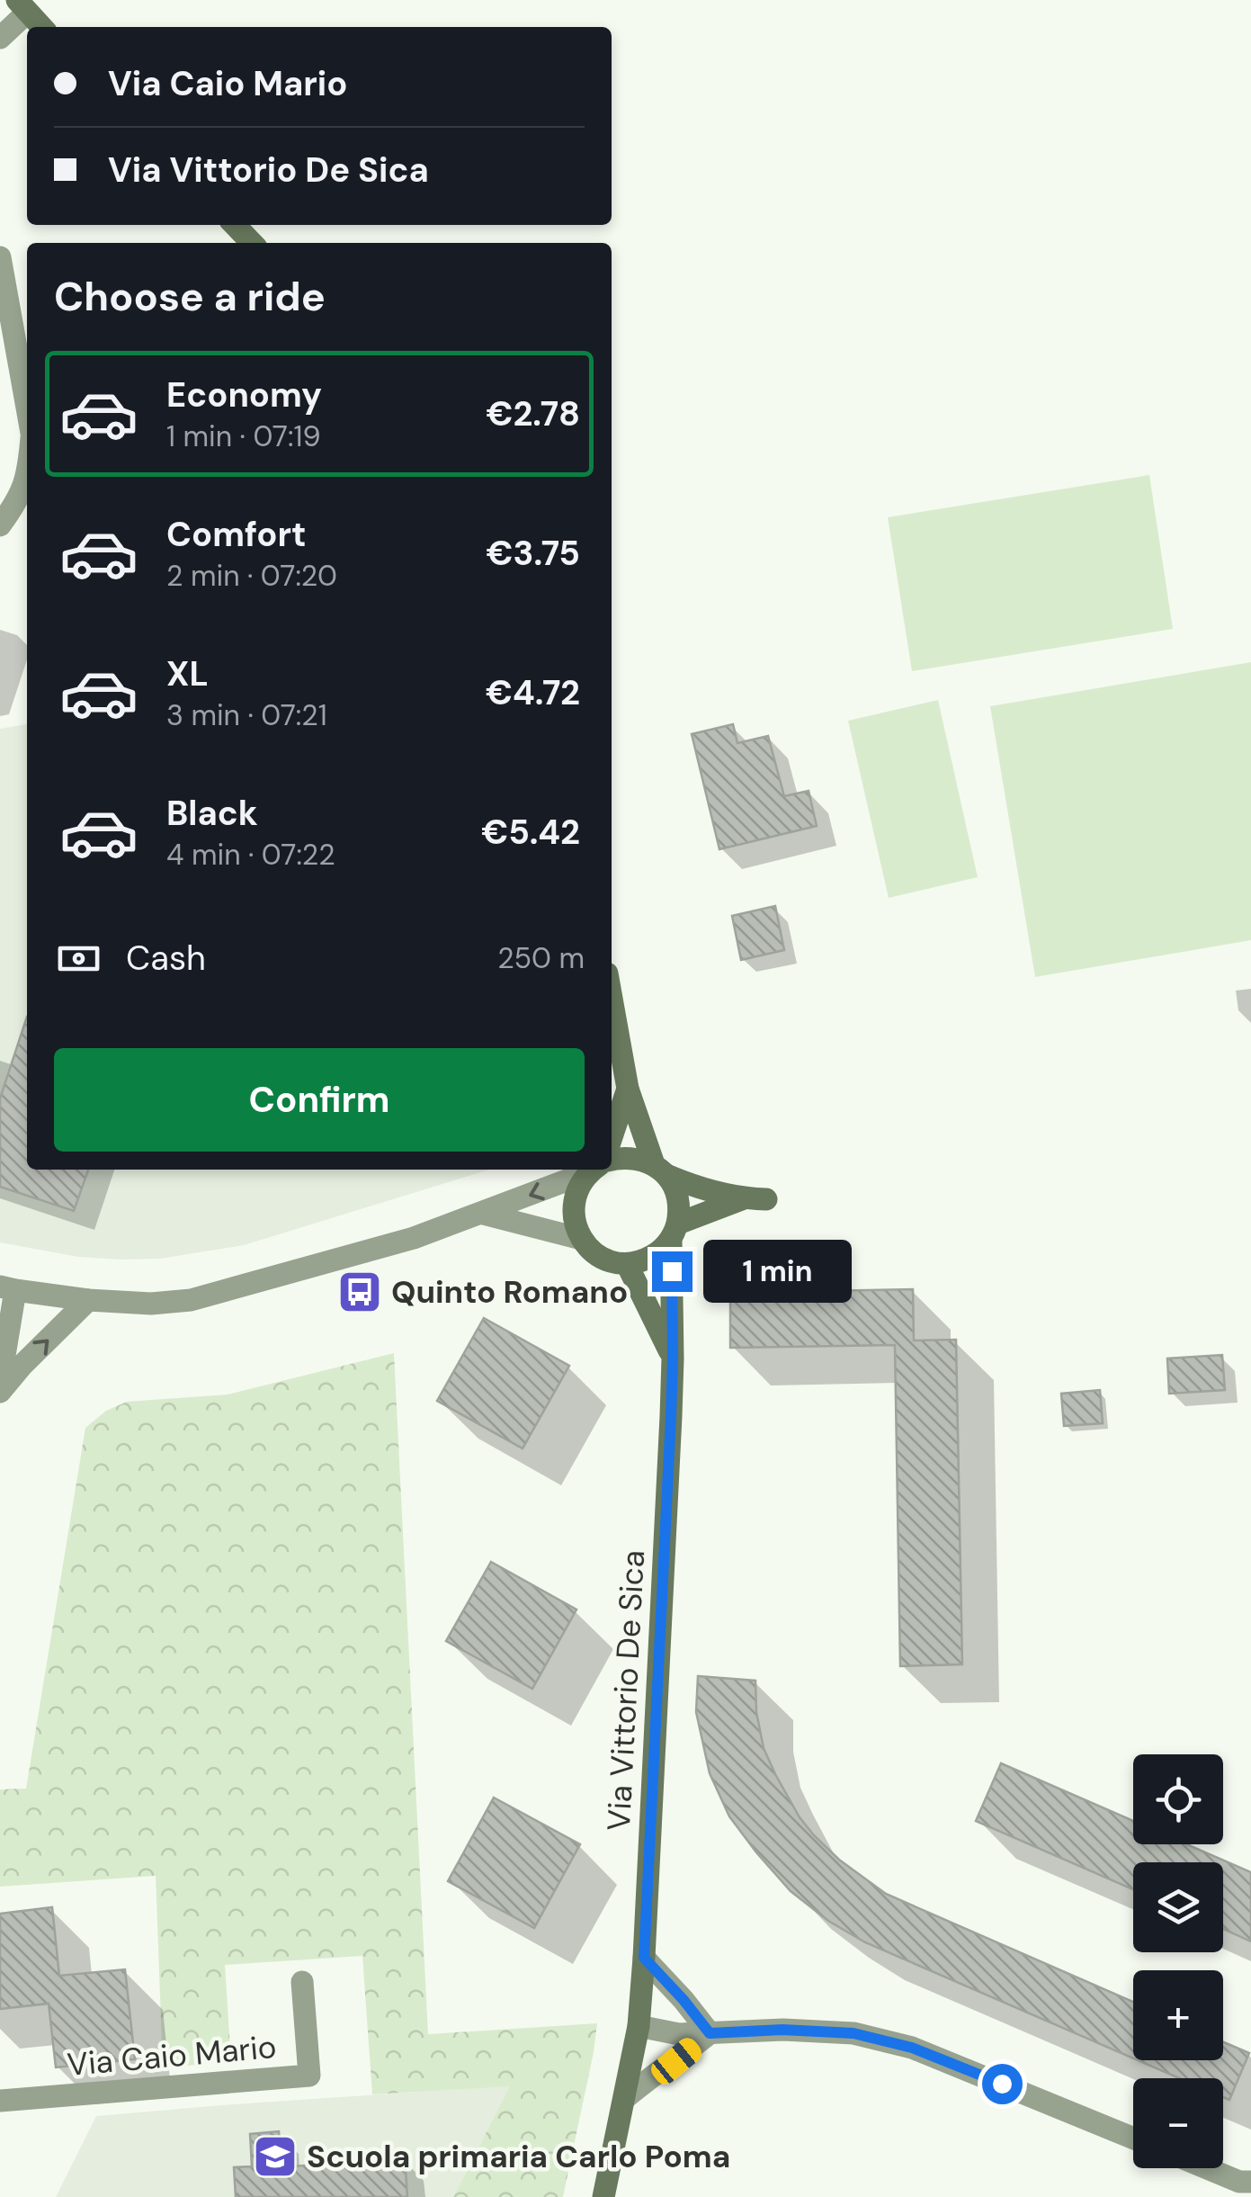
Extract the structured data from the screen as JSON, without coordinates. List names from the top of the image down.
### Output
{
  "streets": {
    "street": ["Via Vittorio De Sica", "Via Caio Mario"]
  },
  "places": {
    "bus stop": ["Quinto Romano"],
    "school or university": ["Scuola primaria Carlo Poma"]
  },
  "page": {
    "banner": ["Via Caio Mario", "Via Vittorio De Sica"],
    "heading": "Choose a ride",
    "list": [
      {
        "name": "Economy",
        "note": "1 min · 07:19",
        "value": "€2.78"
      },
      {
        "name": "Comfort",
        "note": "2 min · 07:20",
        "value": "€3.75"
      },
      {
        "name": "XL",
        "note": "3 min · 07:21",
        "value": "€4.72"
      },
      {
        "name": "Black",
        "note": "4 min · 07:22",
        "value": "€5.42"
      }
    ],
    "pay": ["Cash", "250 m"],
    "buttons": "Confirm",
    "bubble": "1 min",
    "map_buttons": ["+", "−"]
  }
}
